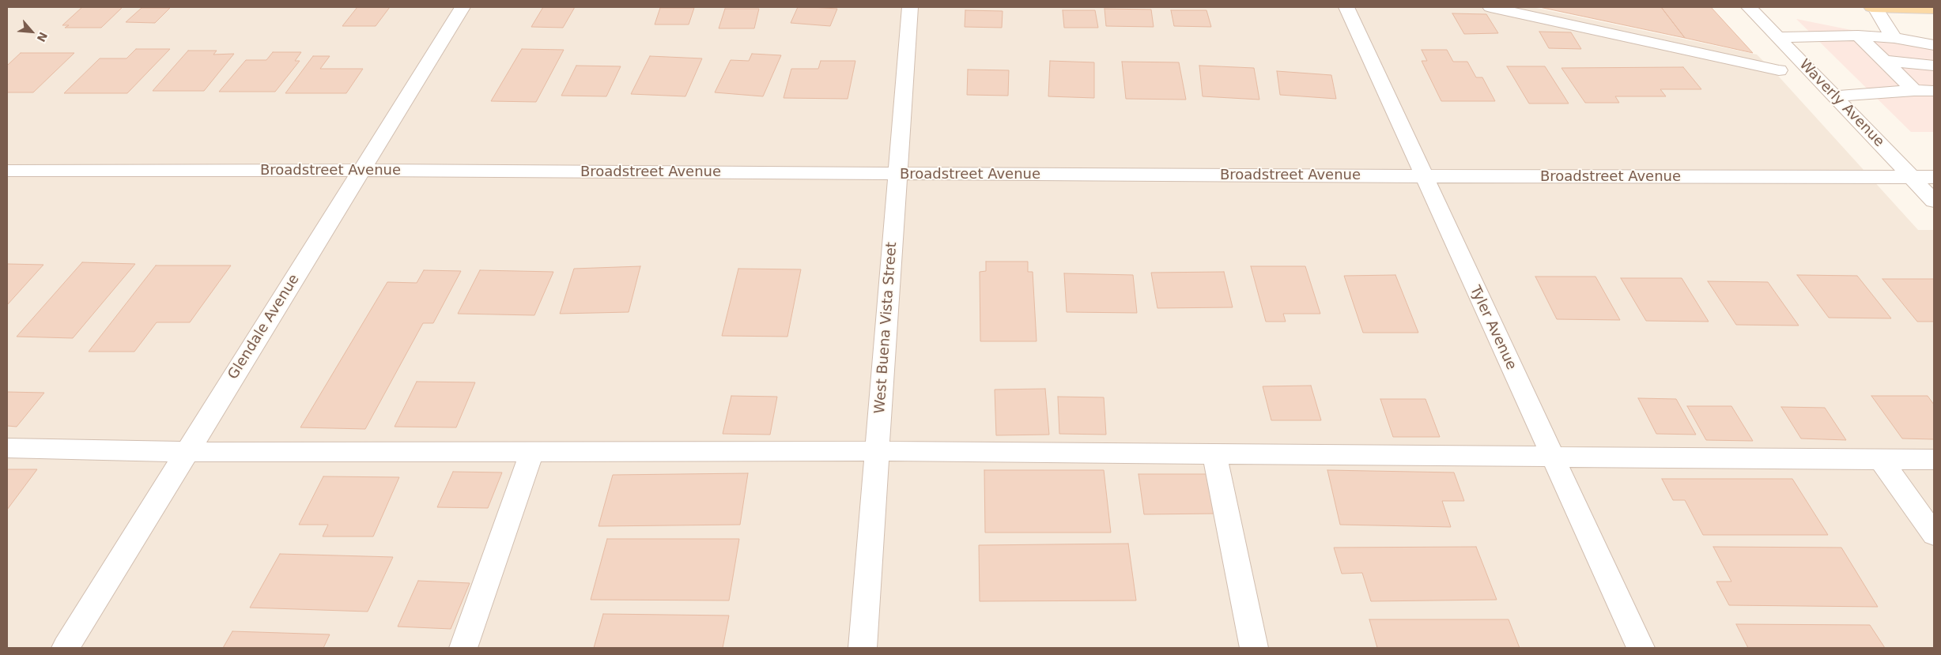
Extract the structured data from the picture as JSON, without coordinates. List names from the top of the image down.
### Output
{
  "streets": {
    "street": [
      "Waverly Avenue",
      "Broadstreet Avenue",
      "Glendale Avenue",
      "West Buena Vista Street",
      "Tyler Avenue"
    ]
  },
  "crossings": [
    ["Waverly Avenue", "Broadstreet Avenue"],
    ["Broadstreet Avenue", "Glendale Avenue"],
    ["Broadstreet Avenue", "West Buena Vista Street"],
    ["Broadstreet Avenue", "Tyler Avenue"]
  ],
  "north": "bottom right"
}
